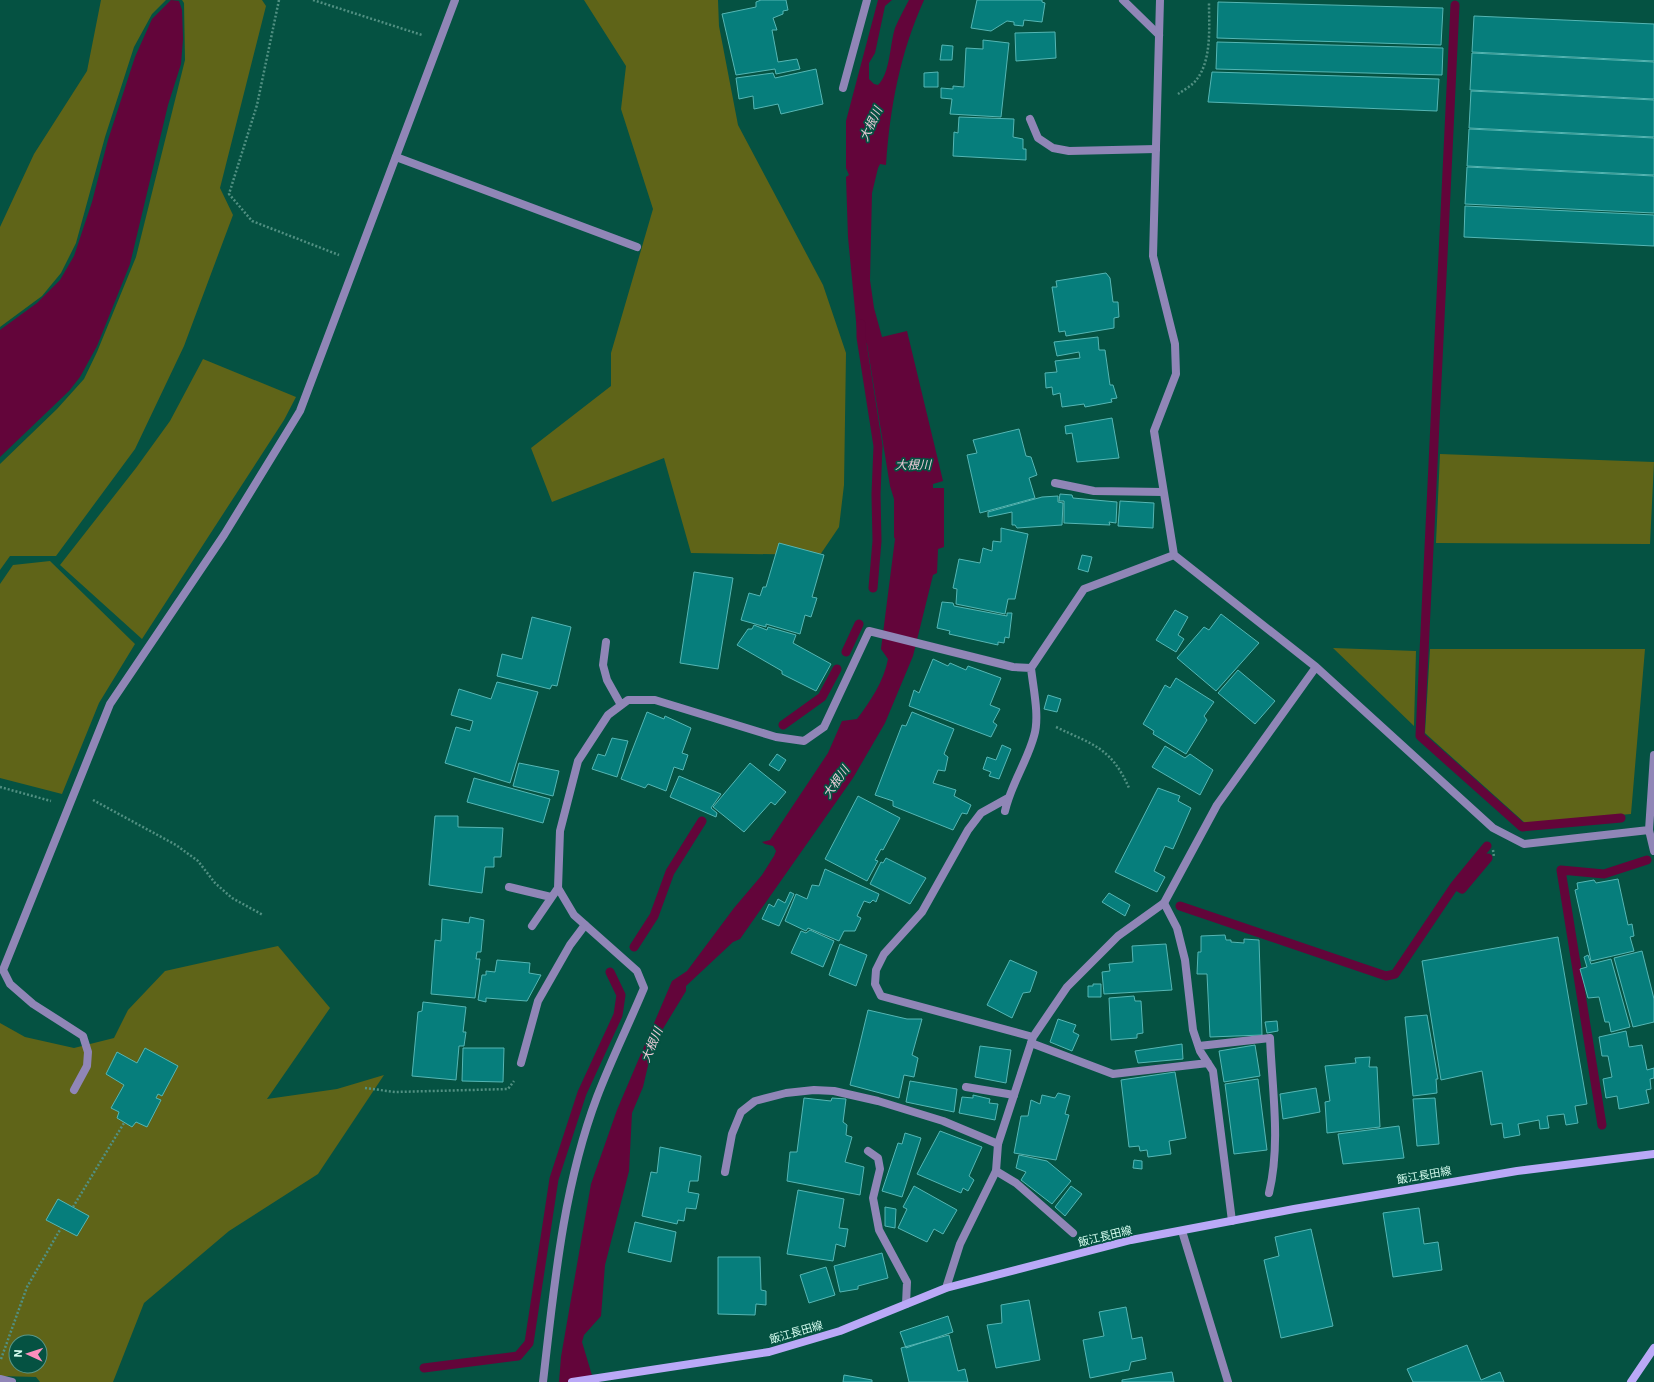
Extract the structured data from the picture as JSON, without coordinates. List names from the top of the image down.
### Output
{
  "streets": {
    "main road": ["飯江長田線"]
  },
  "water": ["大根川"],
  "north": "left"
}
